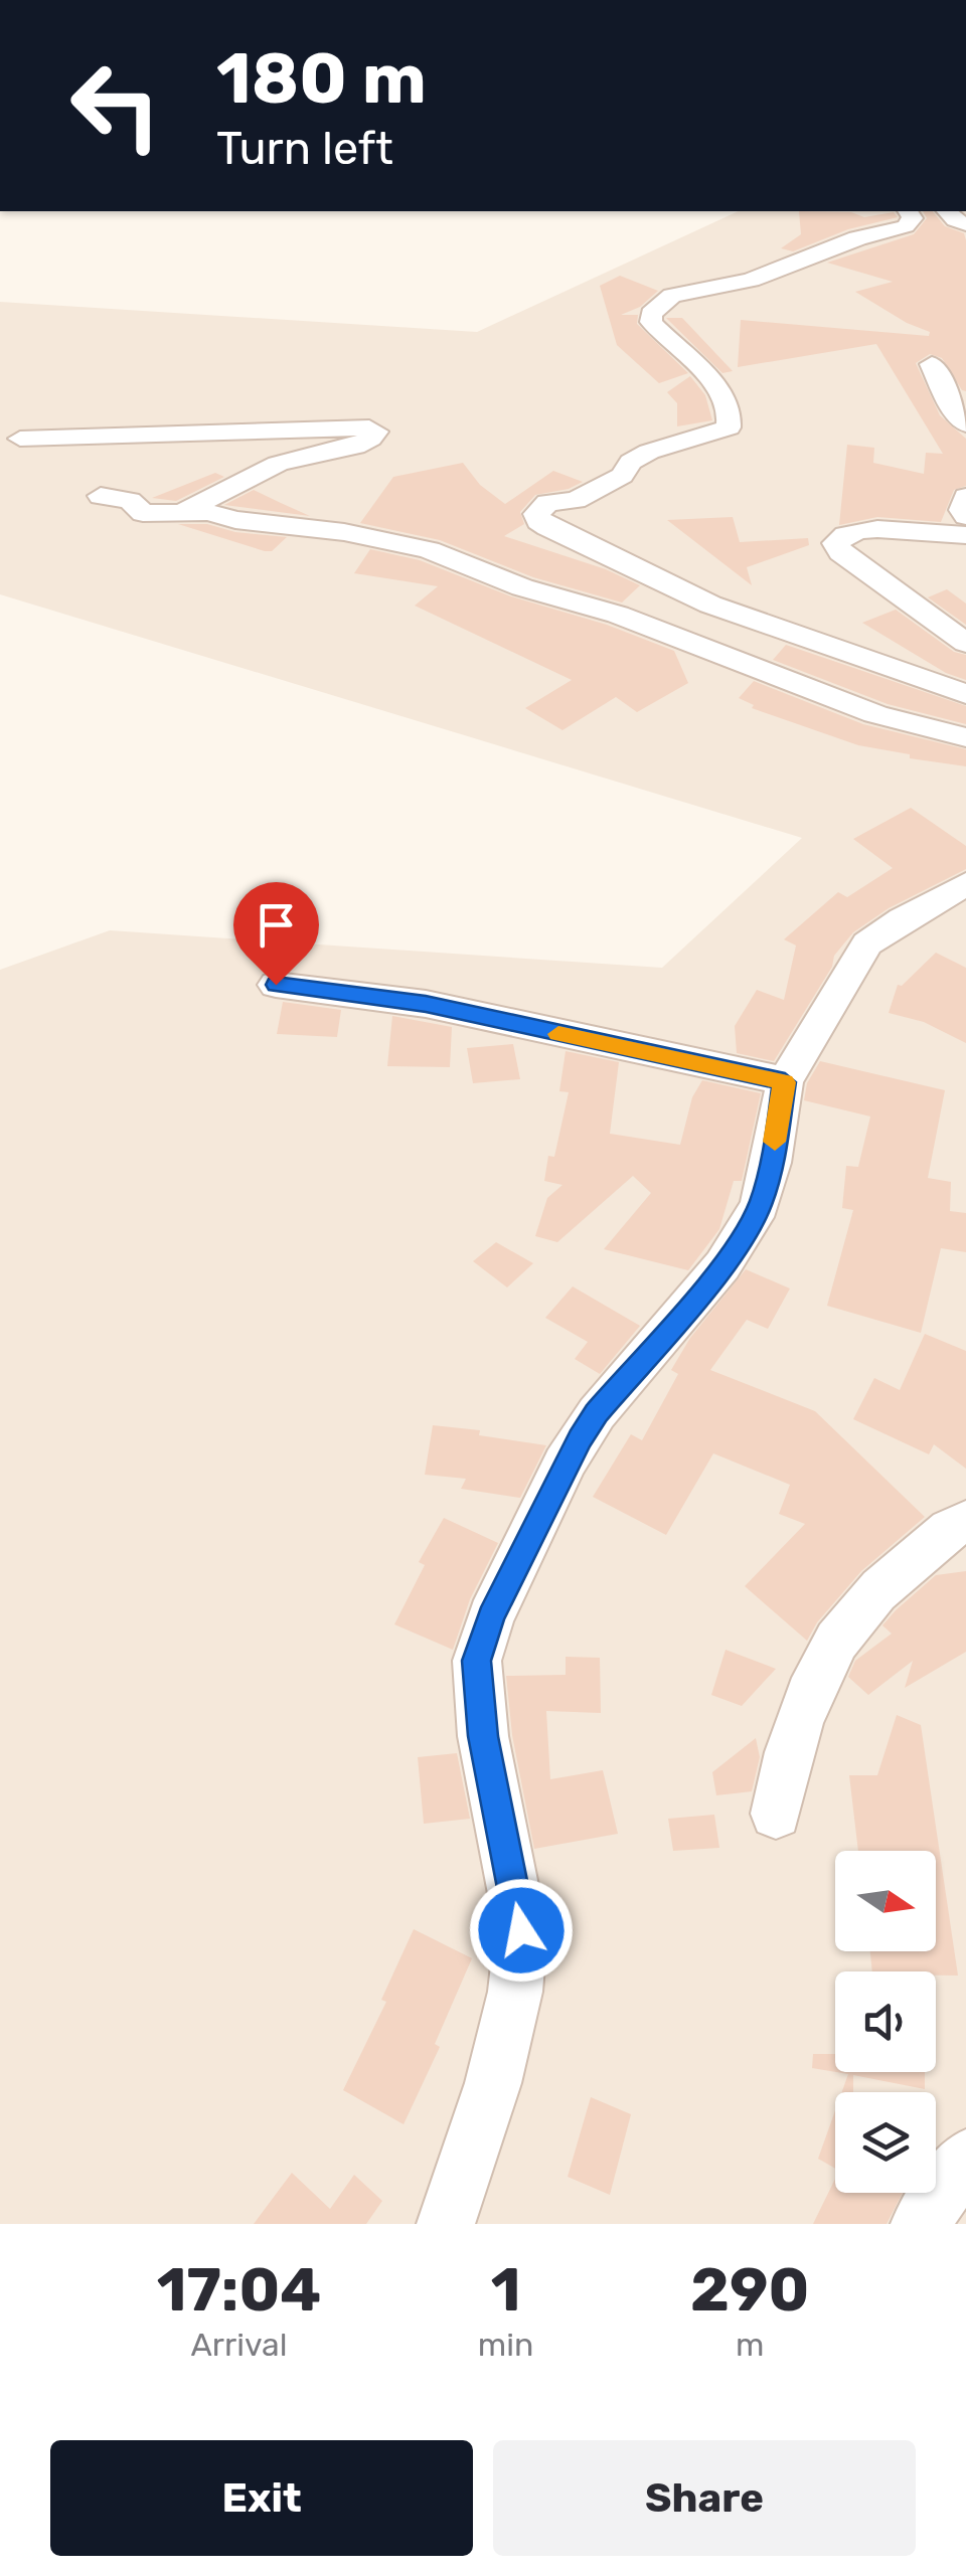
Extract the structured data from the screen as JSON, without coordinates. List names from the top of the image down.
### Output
{
  "north": "right",
  "page": {
    "turn": ["180 m", "Turn left"],
    "eta": [
      "17:04",
      "Arrival",
      "1",
      "min",
      "290",
      "m"
    ],
    "buttons": ["Exit", "Share"]
  }
}
